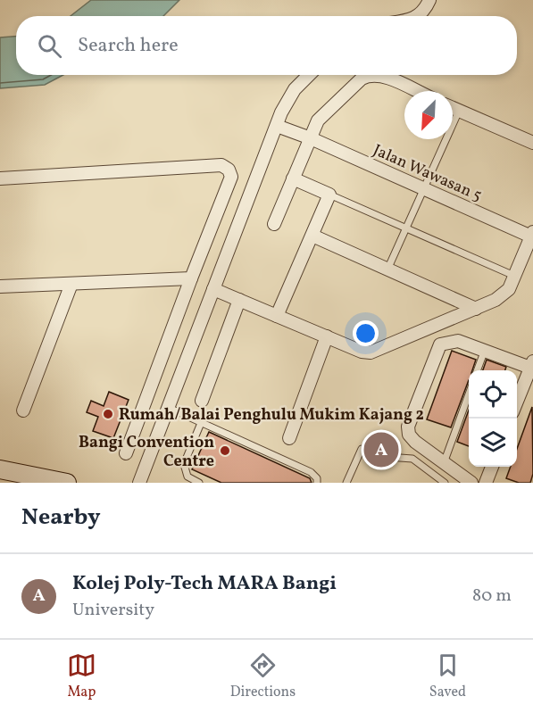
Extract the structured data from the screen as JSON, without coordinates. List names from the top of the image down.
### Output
{
  "streets": {
    "street": ["Jalan Wawasan 5"]
  },
  "places": ["Rumah/Balai Penghulu Mukim Kajang 2", "Bangi Convention Centre"],
  "north": "bottom left",
  "page": {
    "search": "Search here",
    "pins": "A",
    "heading": "Nearby",
    "list": [
      {
        "mark": "A",
        "name": "Kolej Poly-Tech MARA Bangi",
        "note": "University",
        "value": "80 m"
      }
    ],
    "nav": ["Map", "Directions", "Saved"]
  }
}
